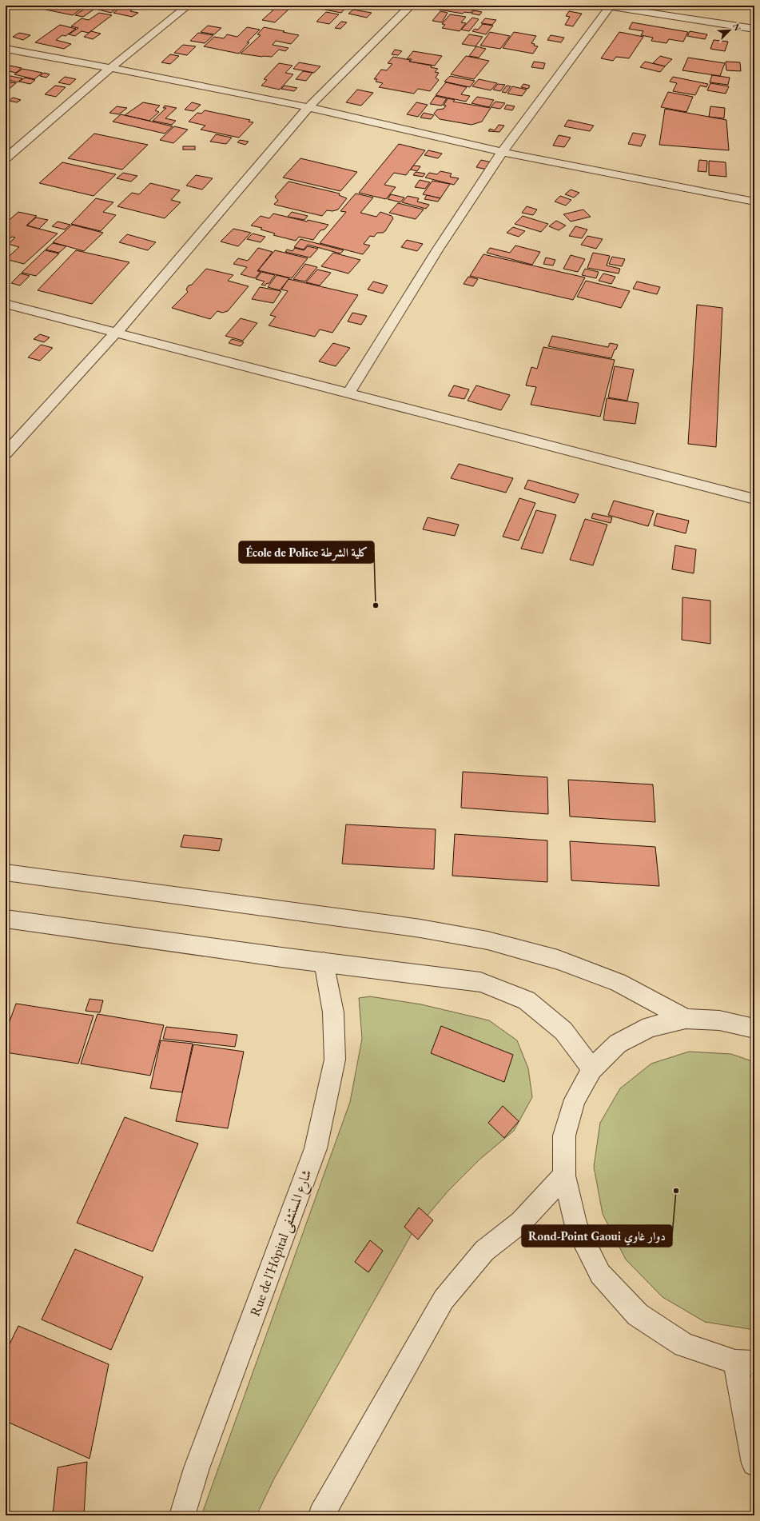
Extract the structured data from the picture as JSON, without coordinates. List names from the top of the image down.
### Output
{
  "streets": {
    "street": ["Rue de l'Hôpital شارع المستشفى"]
  },
  "places": ["École de Police كلية الشرطة", "Rond-Point Gaoui دوار غاوي"],
  "north": "top right"
}
